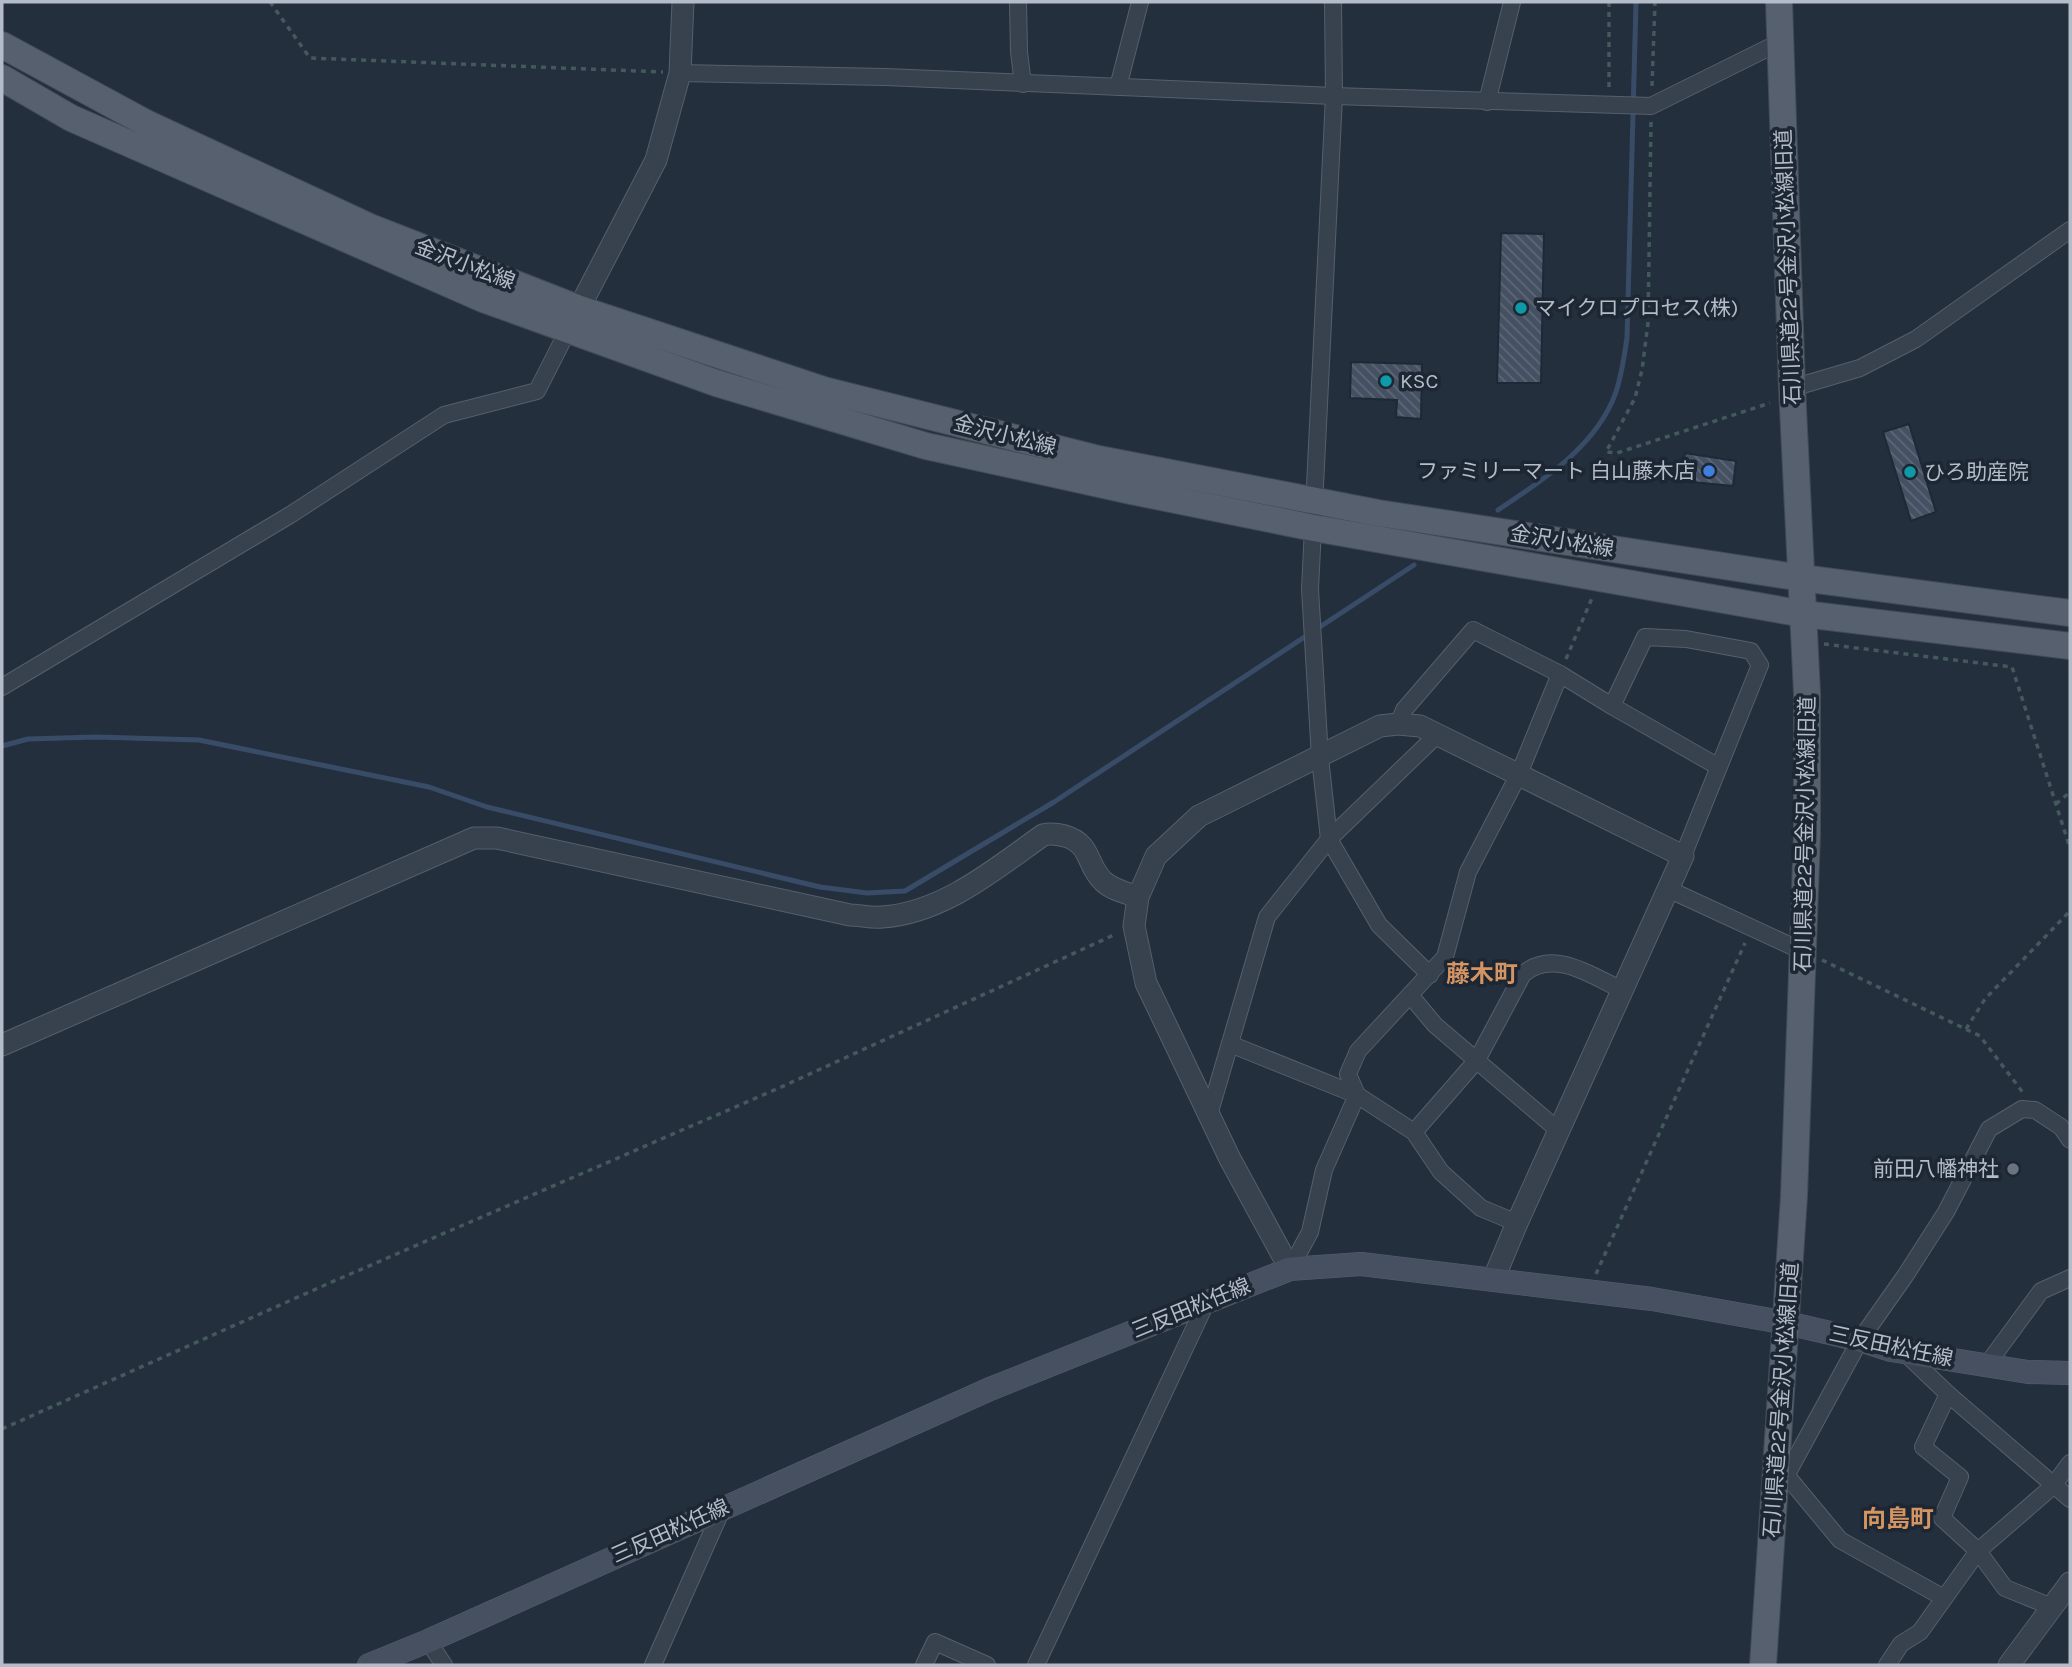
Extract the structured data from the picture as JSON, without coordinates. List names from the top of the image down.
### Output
{
  "streets": {
    "main road": ["金沢小松線", "石川県道22号金沢小松線旧道", "三反田松任線"]
  },
  "crossings": [
    ["金沢小松線", "石川県道22号金沢小松線旧道"],
    ["石川県道22号金沢小松線旧道", "三反田松任線"]
  ],
  "districts": ["藤木町", "向島町"],
  "places": [
    "マイクロプロセス(株)",
    "KSC",
    "ファミリーマート 白山藤木店",
    "ひろ助産院",
    "前田八幡神社"
  ]
}
